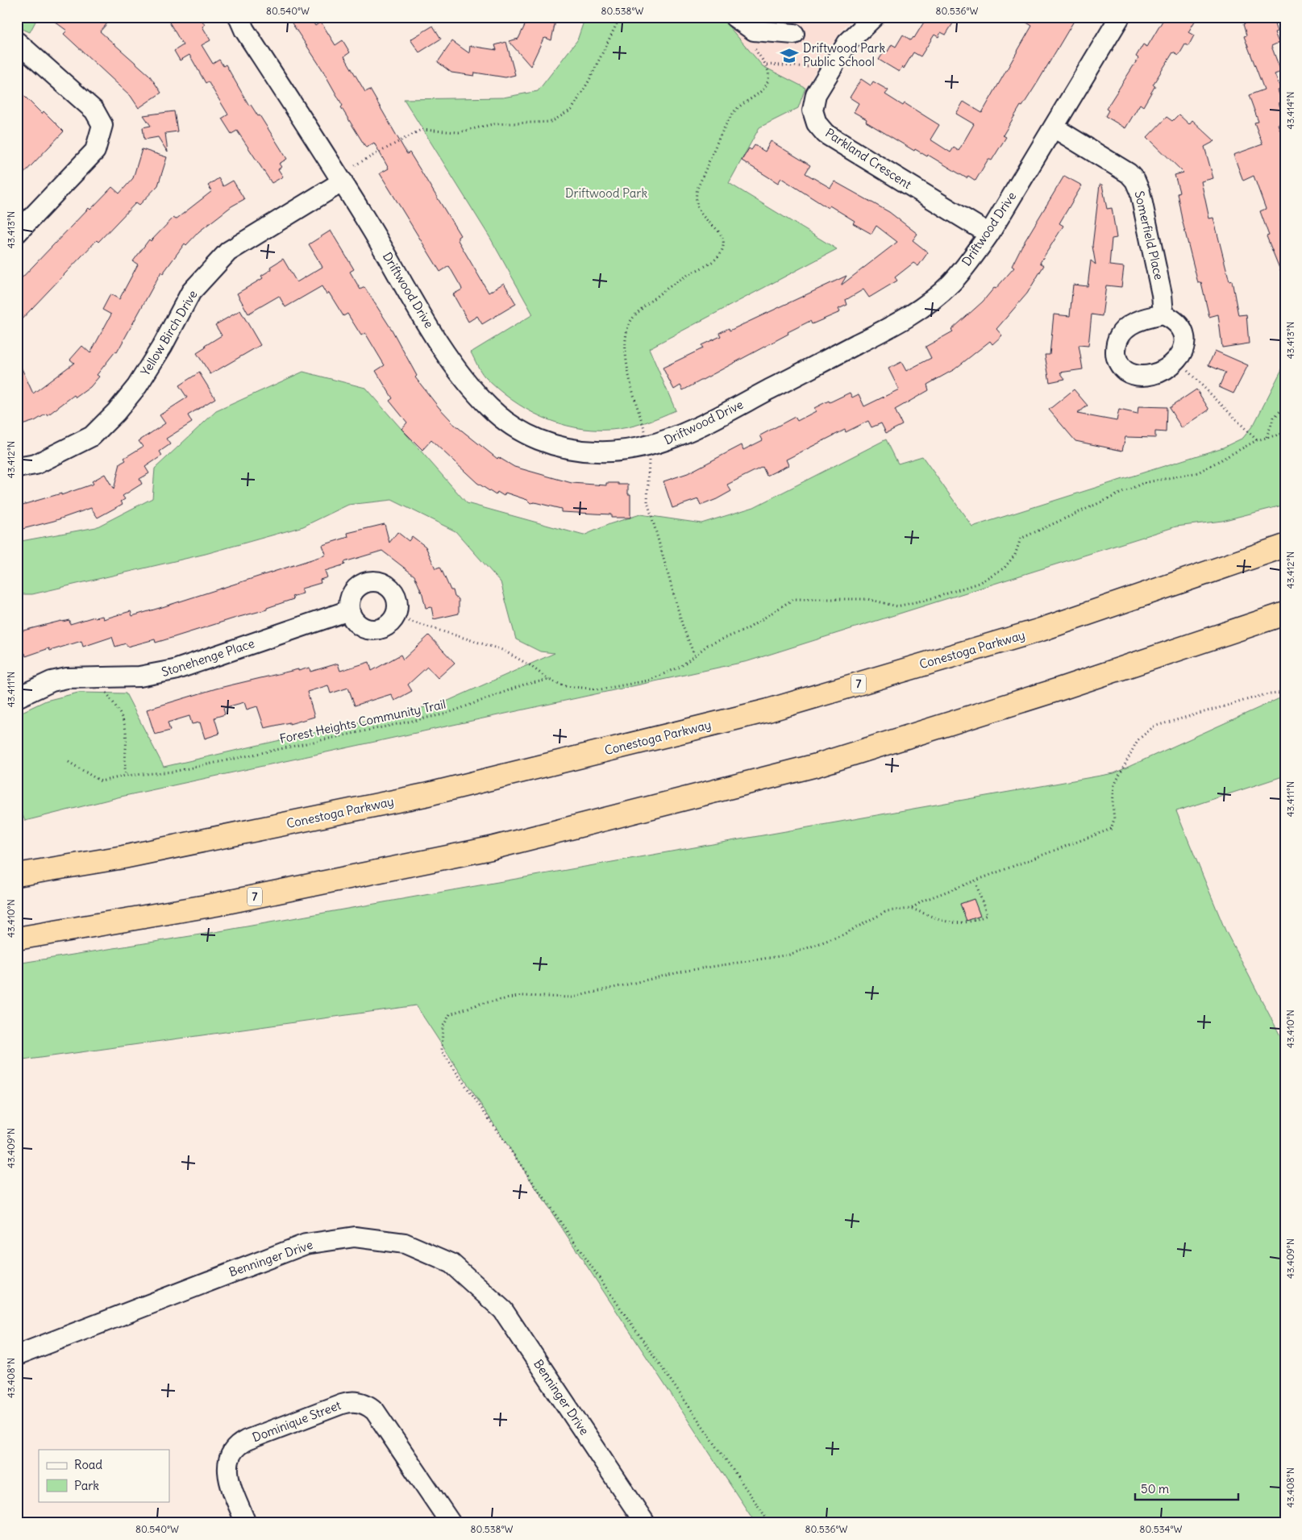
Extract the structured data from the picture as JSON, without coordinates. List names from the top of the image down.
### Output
{
  "streets": {
    "highway": ["Conestoga Parkway", "7"],
    "street": [
      "Parkland Crescent",
      "Driftwood Drive",
      "Somerfield Place",
      "Yellow Birch Drive",
      "Stonehenge Place",
      "Benninger Drive",
      "Dominique Street"
    ],
    "path": ["Forest Heights Community Trail"]
  },
  "crossings": [
    ["Parkland Crescent", "Driftwood Drive"],
    ["Driftwood Drive", "Somerfield Place"],
    ["Driftwood Drive", "Yellow Birch Drive"]
  ],
  "parks": ["Driftwood Park"],
  "places": {
    "school or university": ["Driftwood Park Public School"]
  },
  "legend": ["Road", "Park"],
  "scale_bar": "50 m",
  "coordinates": [
    "80.540°W",
    "80.538°W",
    "80.536°W",
    "43.414°N",
    "43.413°N",
    "43.412°N",
    "43.411°N",
    "43.410°N",
    "43.409°N",
    "43.408°N",
    "80.534°W"
  ]
}
